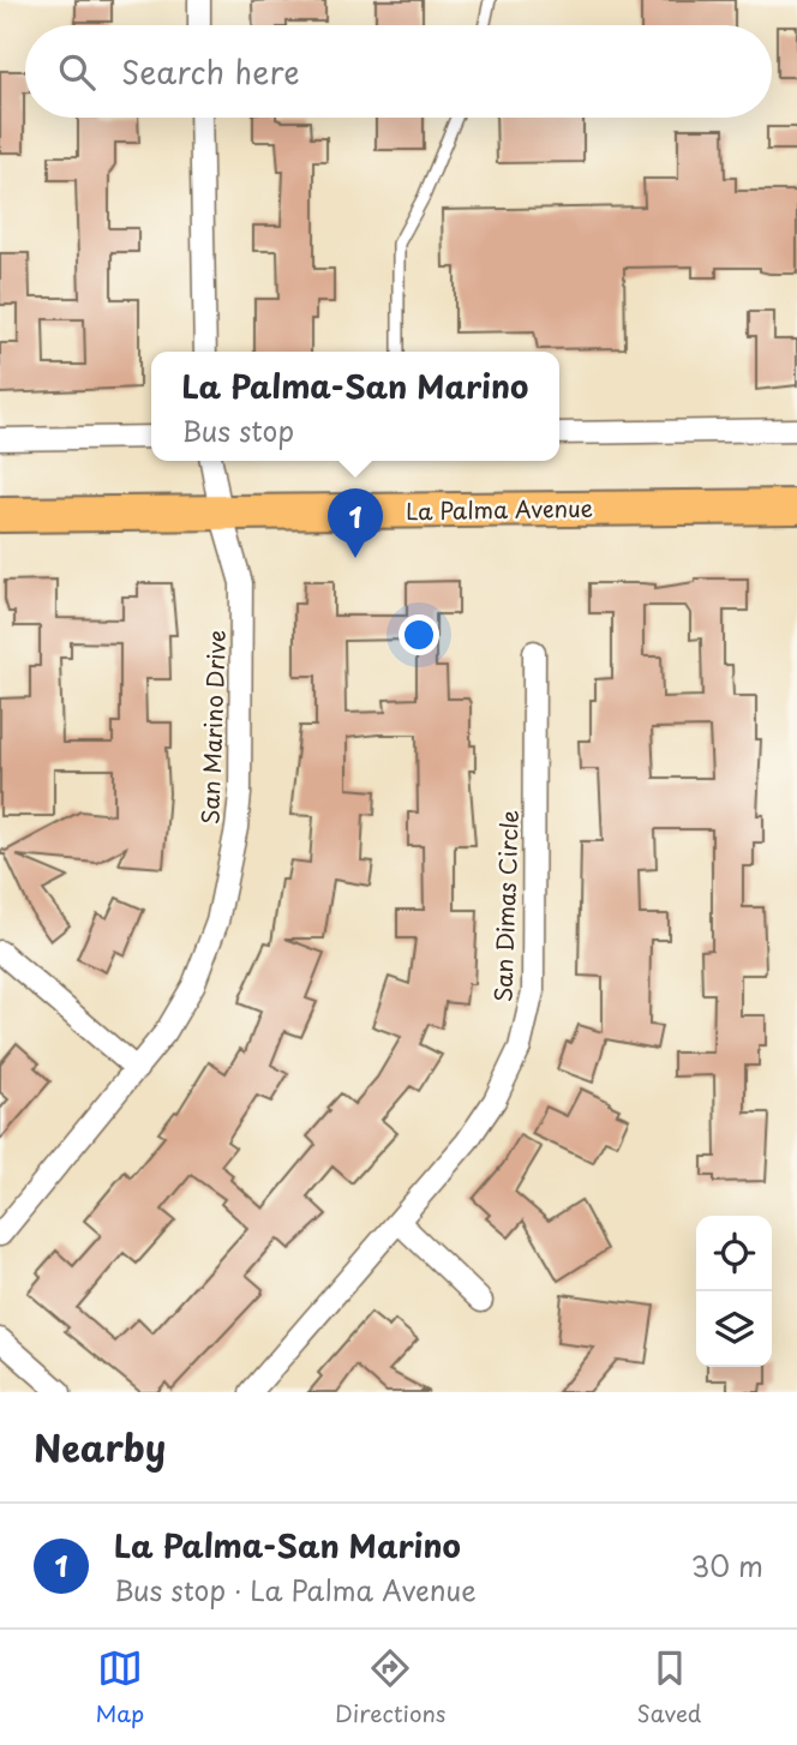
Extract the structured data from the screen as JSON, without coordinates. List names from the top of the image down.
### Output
{
  "streets": {
    "main road": ["La Palma Avenue"],
    "street": ["San Marino Drive", "San Dimas Circle"]
  },
  "crossings": [
    ["La Palma Avenue", "San Marino Drive"]
  ],
  "page": {
    "search": "Search here",
    "popup": ["La Palma-San Marino", "Bus stop"],
    "pins": "1",
    "heading": "Nearby",
    "list": [
      {
        "mark": "1",
        "name": "La Palma-San Marino",
        "note": "Bus stop · La Palma Avenue",
        "value": "30 m"
      }
    ],
    "nav": ["Map", "Directions", "Saved"]
  }
}
